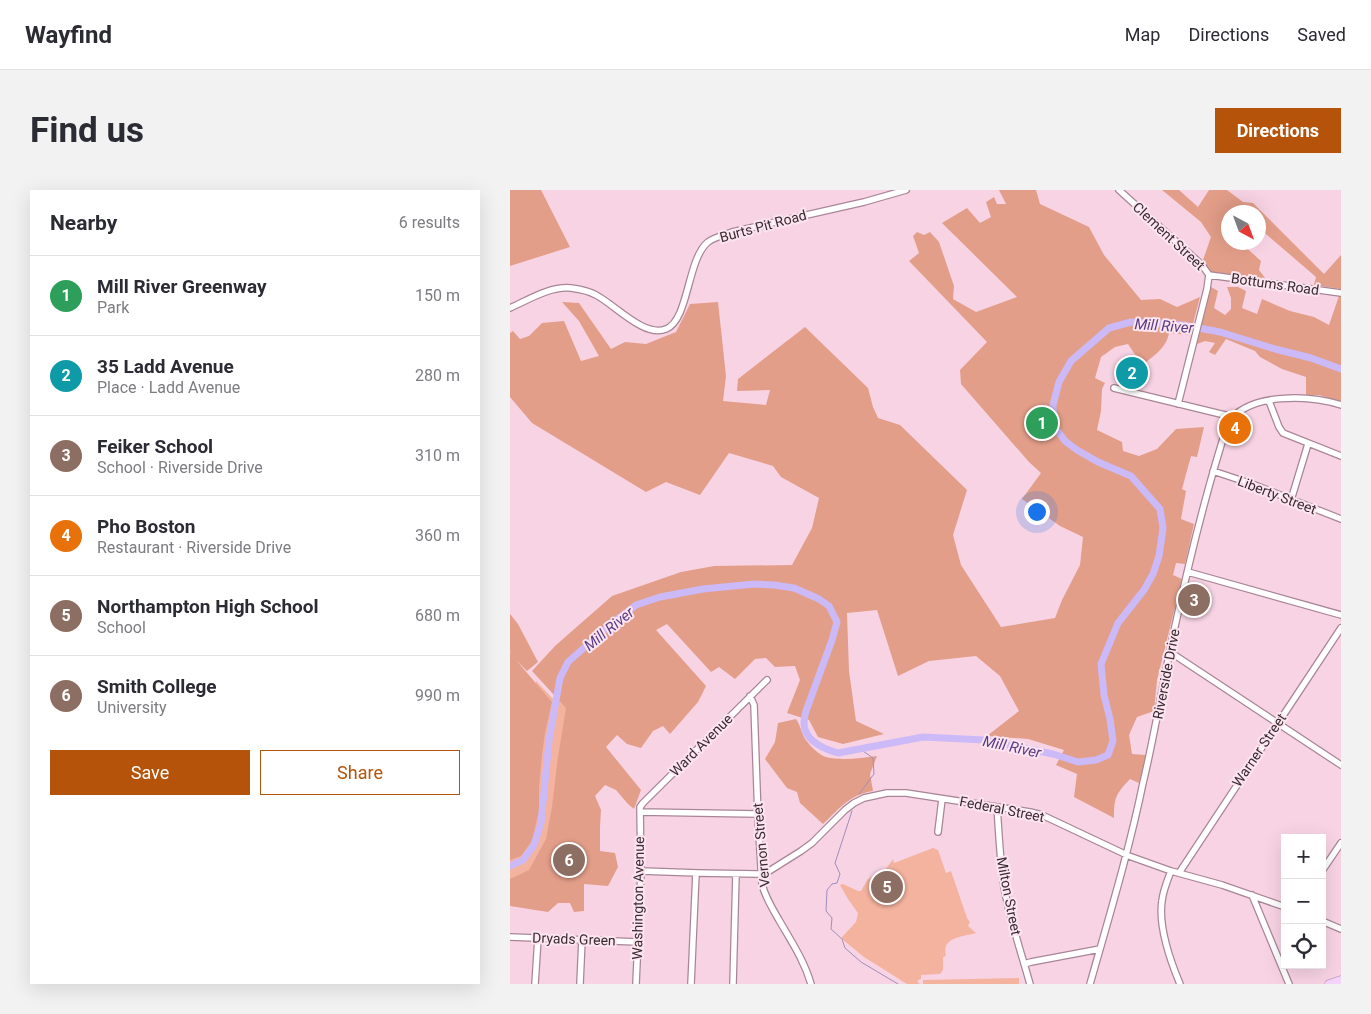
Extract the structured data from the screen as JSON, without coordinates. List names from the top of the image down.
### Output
{
  "streets": {
    "street": [
      "Burts Pit Road",
      "Clement Street",
      "Bottums Road",
      "Liberty Street",
      "Riverside Drive",
      "Ward Avenue",
      "Warner Street",
      "Federal Street",
      "Vernon Street",
      "Milton Street",
      "Washington Avenue",
      "Dryads Green"
    ]
  },
  "crossings": [
    ["Clement Street", "Bottums Road"],
    ["Liberty Street", "Riverside Drive"],
    ["Riverside Drive", "Federal Street"],
    ["Ward Avenue", "Vernon Street"],
    ["Ward Avenue", "Washington Avenue"],
    ["Warner Street", "Federal Street"],
    ["Federal Street", "Vernon Street"],
    ["Federal Street", "Milton Street"],
    ["Washington Avenue", "Dryads Green"]
  ],
  "water": ["Mill River"],
  "north": "bottom right",
  "page": {
    "header": "Wayfind",
    "nav": ["Map", "Directions", "Saved"],
    "buttons": [
      "Directions",
      ["Save", "Share"]
    ],
    "title": "Find us",
    "heading": ["Nearby", "6 results"],
    "list": [
      {
        "mark": "1",
        "name": "Mill River Greenway",
        "note": "Park",
        "value": "150 m"
      },
      {
        "mark": "2",
        "name": "35 Ladd Avenue",
        "note": "Place · Ladd Avenue",
        "value": "280 m"
      },
      {
        "mark": "3",
        "name": "Feiker School",
        "note": "School · Riverside Drive",
        "value": "310 m"
      },
      {
        "mark": "4",
        "name": "Pho Boston",
        "note": "Restaurant · Riverside Drive",
        "value": "360 m"
      },
      {
        "mark": "5",
        "name": "Northampton High School",
        "note": "School",
        "value": "680 m"
      },
      {
        "mark": "6",
        "name": "Smith College",
        "note": "University",
        "value": "990 m"
      }
    ],
    "pins": [
      "2",
      "1",
      "4",
      "3",
      "6",
      "5"
    ],
    "map_buttons": ["+", "−"]
  }
}
